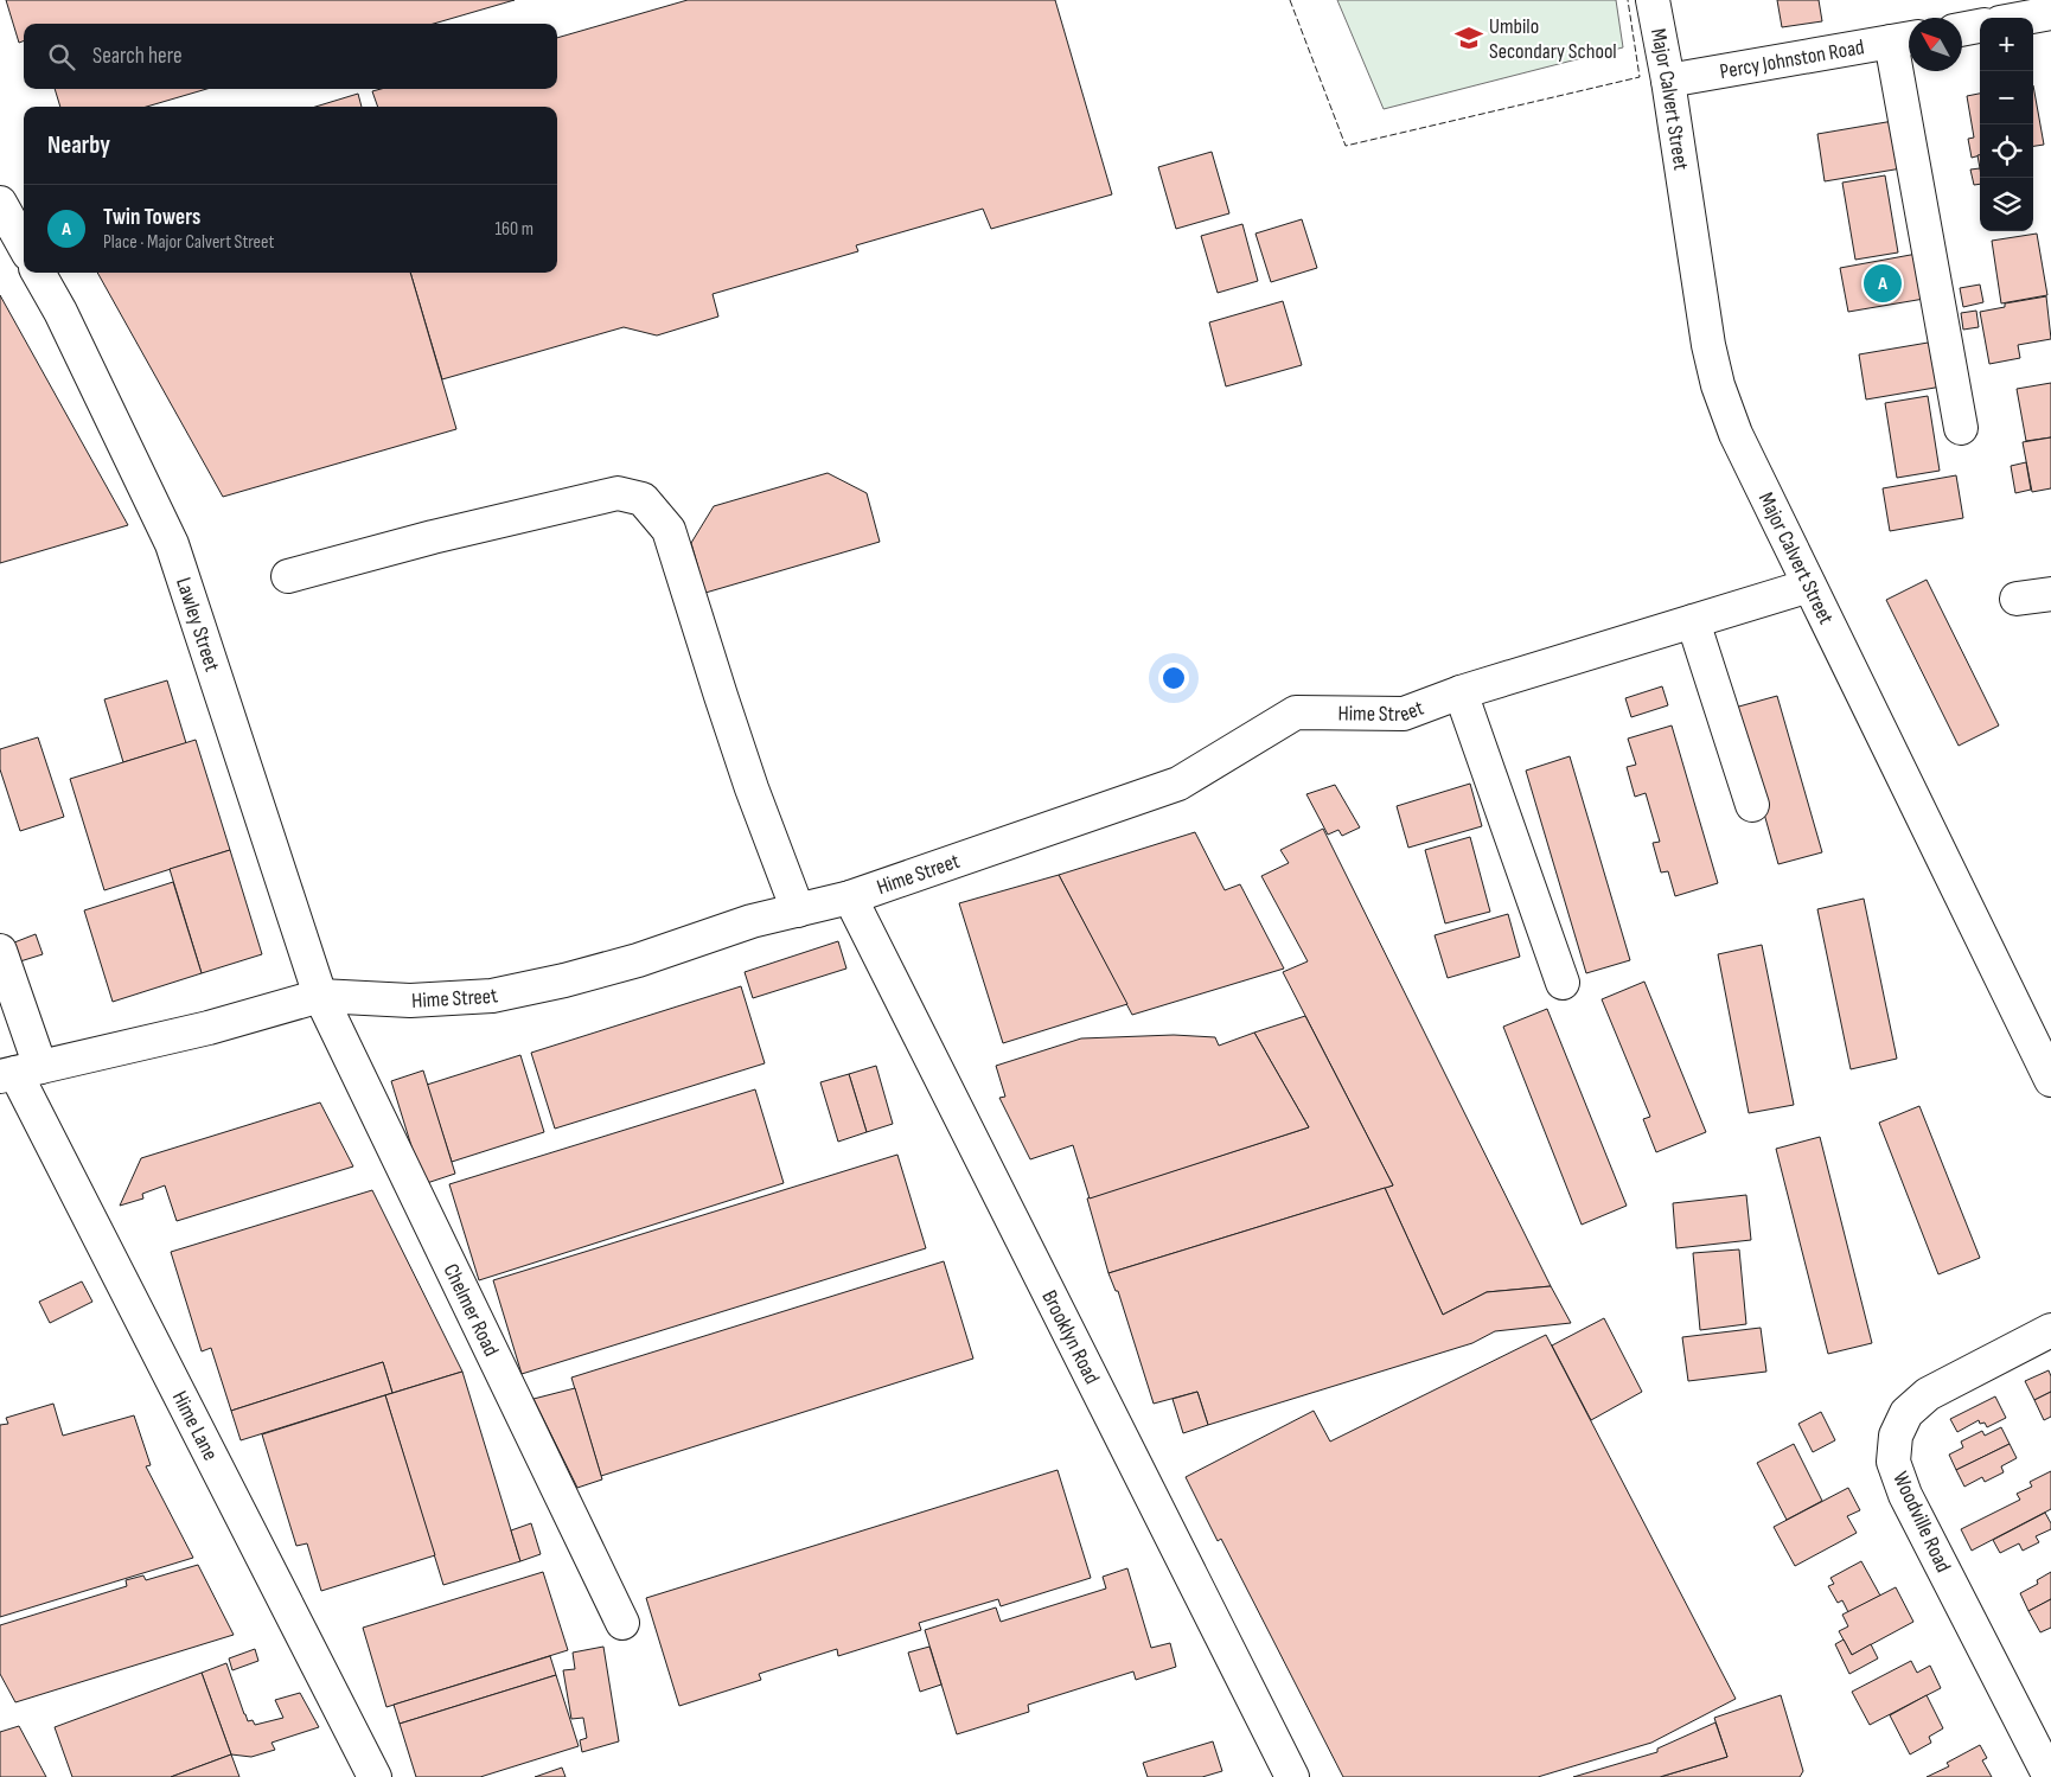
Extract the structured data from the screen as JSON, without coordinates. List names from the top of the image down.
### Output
{
  "streets": {
    "street": [
      "Percy Johnston Road",
      "Major Calvert Street",
      "Lawley Street",
      "Hime Street",
      "Chelmer Road",
      "Brooklyn Road",
      "Hime Lane",
      "Woodville Road"
    ]
  },
  "crossings": [
    ["Percy Johnston Road", "Major Calvert Street"],
    ["Major Calvert Street", "Hime Street"],
    ["Lawley Street", "Hime Street"],
    ["Lawley Street", "Chelmer Road"],
    ["Hime Street", "Chelmer Road"],
    ["Hime Street", "Brooklyn Road"],
    ["Hime Street", "Hime Lane"]
  ],
  "places": {
    "school or university": ["Umbilo Secondary School"]
  },
  "north": "top left",
  "page": {
    "map_buttons": ["+", "−"],
    "search": "Search here",
    "heading": "Nearby",
    "list": [
      {
        "mark": "A",
        "name": "Twin Towers",
        "note": "Place · Major Calvert Street",
        "value": "160 m"
      }
    ],
    "pins": "A"
  }
}
